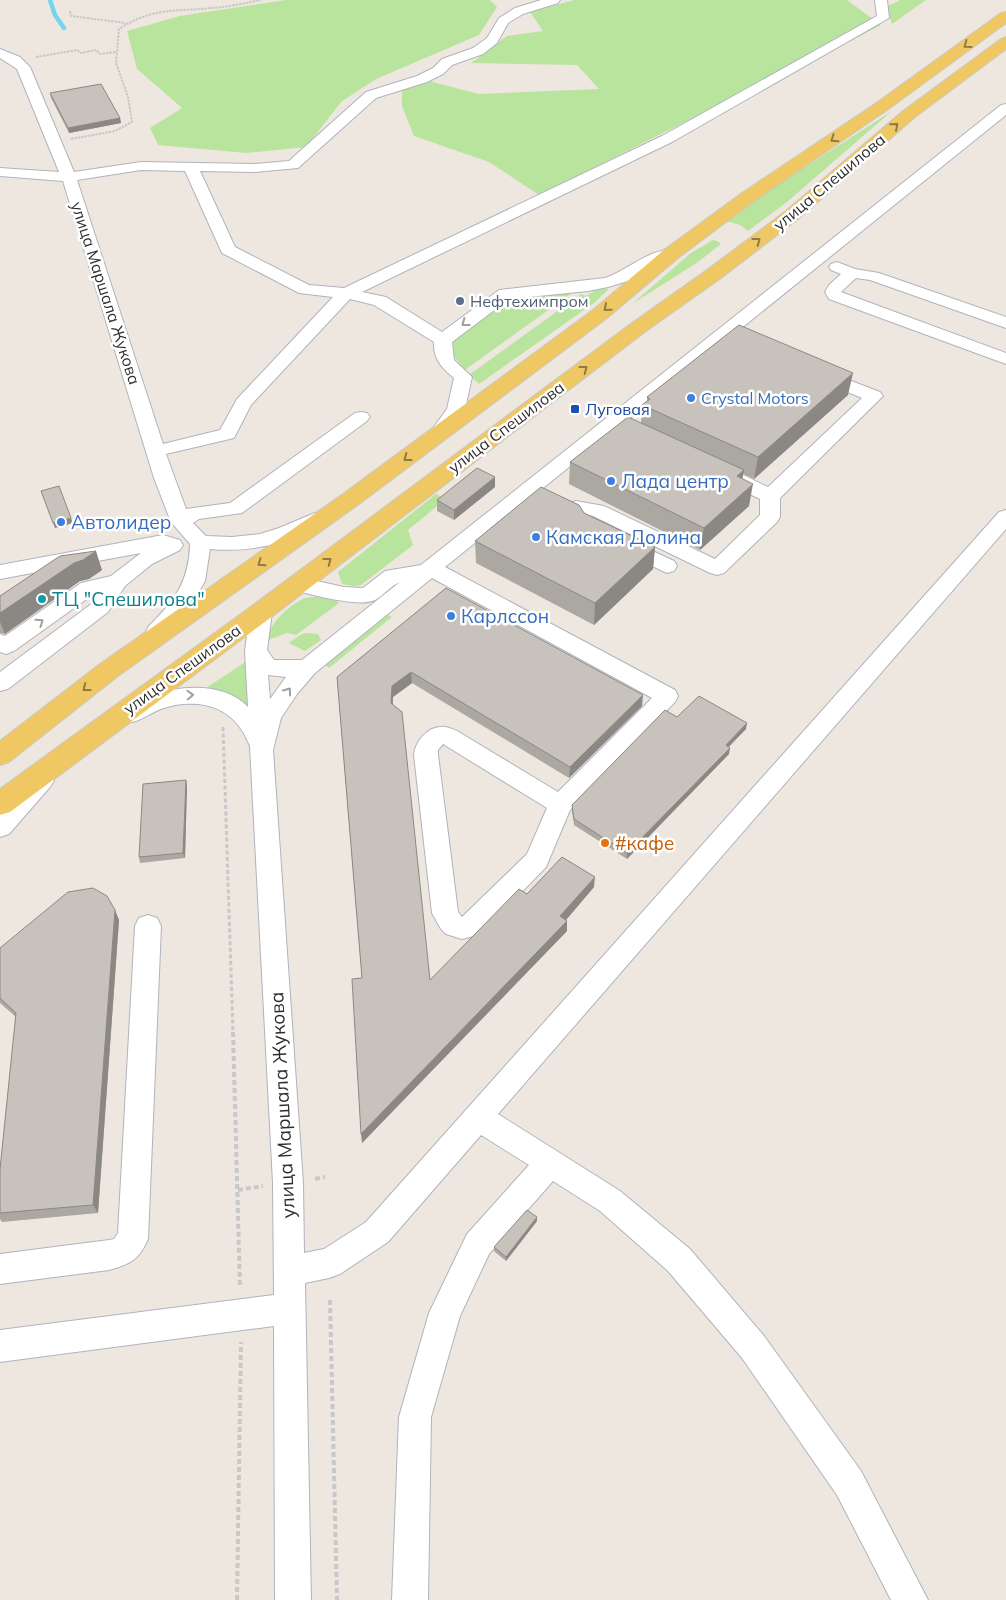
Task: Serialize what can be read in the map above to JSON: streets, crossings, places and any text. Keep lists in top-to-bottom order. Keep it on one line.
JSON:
{"streets":{"main road":["улица Спешилова"],"street":["улица Маршала Жукова"]},"crossings":[["улица Спешилова","улица Маршала Жукова"]],"places":{"other":["Нефтехимпром","Crystal Motors","Лада центр","Автолидер","Камская Долина","ТЦ \"Спешилова\"","Карлссон","#кафе"],"transit":["Луговая"]}}
